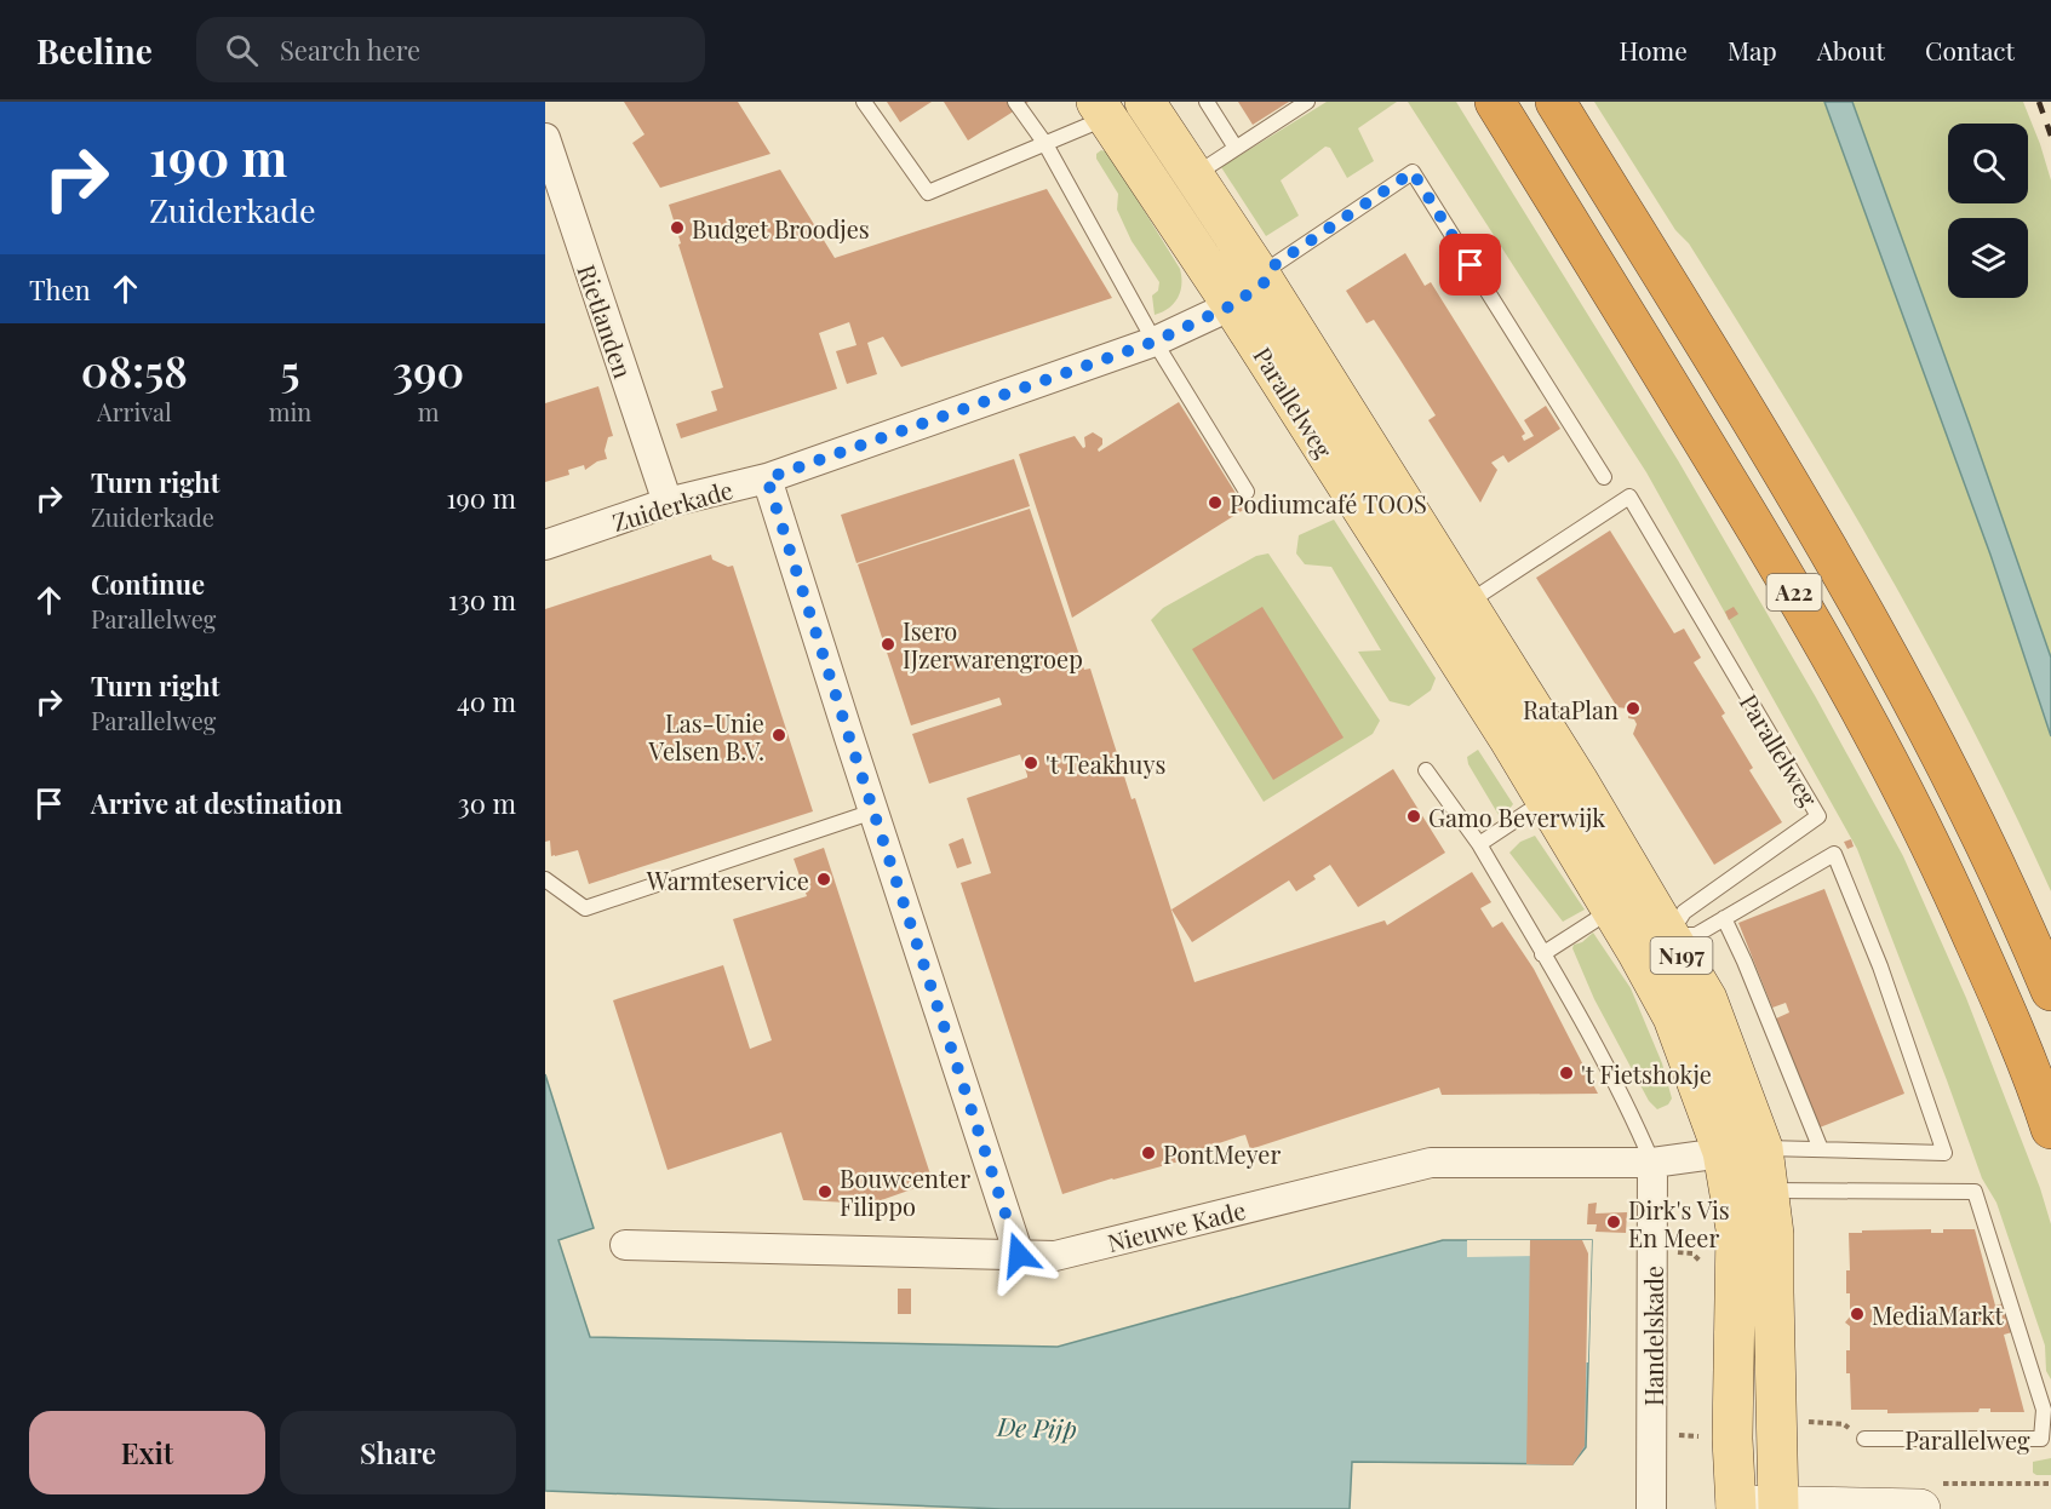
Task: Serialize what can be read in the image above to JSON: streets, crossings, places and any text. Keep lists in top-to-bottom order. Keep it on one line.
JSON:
{"streets":{"highway":["A22"],"main road":["Parallelweg","N197"],"street":["Rietlanden","Zuiderkade","Nieuwe Kade","Handelskade"]},"crossings":[["Rietlanden","Zuiderkade"],["Parallelweg","Zuiderkade"],["Parallelweg","Nieuwe Kade"],["Nieuwe Kade","Handelskade"]],"water":["De Pijp"],"places":["Budget Broodjes","Podiumcafé TOOS","Isero IJzerwarengroep","RataPlan","Las-Unie Velsen B.V.","'t Teakhuys","Gamo Beverwijk","Warmteservice","'t Fietshokje","PontMeyer","Bouwcenter Filippo","Dirk's Vis En Meer","MediaMarkt"],"page":{"header":"Beeline","search":"Search here","nav":["Home","Map","About","Contact"],"turn":["190 m","Zuiderkade"],"then":"Then","eta":["08:58","Arrival","5","min","390","m"],"list":[{"name":"Turn right","note":"Zuiderkade","value":"190 m"},{"name":"Continue","note":"Parallelweg","value":"130 m"},{"name":"Turn right","note":"Parallelweg","value":"40 m"},{"name":"Arrive at destination","value":"30 m"}],"buttons":["Exit","Share"]}}
